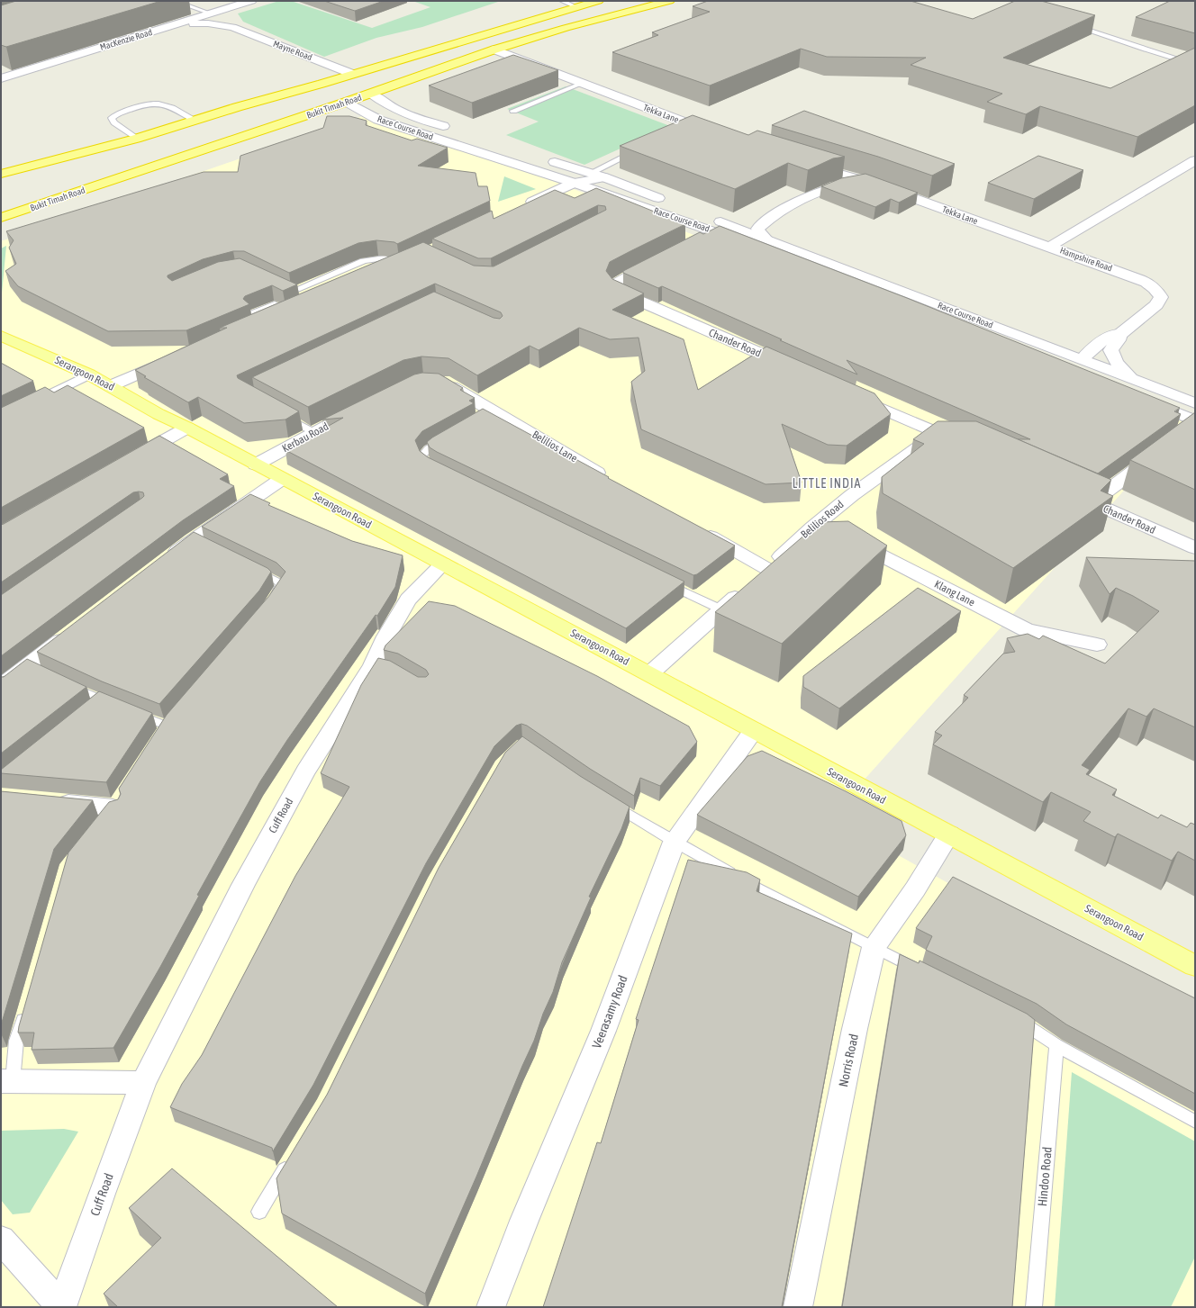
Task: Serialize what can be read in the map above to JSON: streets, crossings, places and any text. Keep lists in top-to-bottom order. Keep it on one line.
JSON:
{"streets":{"highway":["Bukit Timah Road"],"main road":["Serangoon Road"],"street":["MacKenzie Road","Mayne Road","Tekka Lane","Race Course Road","Hampshire Road","Chander Road","Kerbau Road","Belilios Lane","Belilios Road","Klang Lane","Cuff Road","Veerasamy Road","Norris Road"],"lane":["Hindoo Road"]},"crossings":[["MacKenzie Road","Mayne Road"],["Bukit Timah Road","Tekka Lane"],["Bukit Timah Road","Race Course Road"],["Tekka Lane","Race Course Road"],["Tekka Lane","Hampshire Road"],["Serangoon Road","Kerbau Road"],["Serangoon Road","Belilios Road"],["Serangoon Road","Cuff Road"],["Serangoon Road","Veerasamy Road"],["Serangoon Road","Norris Road"],["Belilios Road","Klang Lane"]],"districts":["LITTLE INDIA"]}
